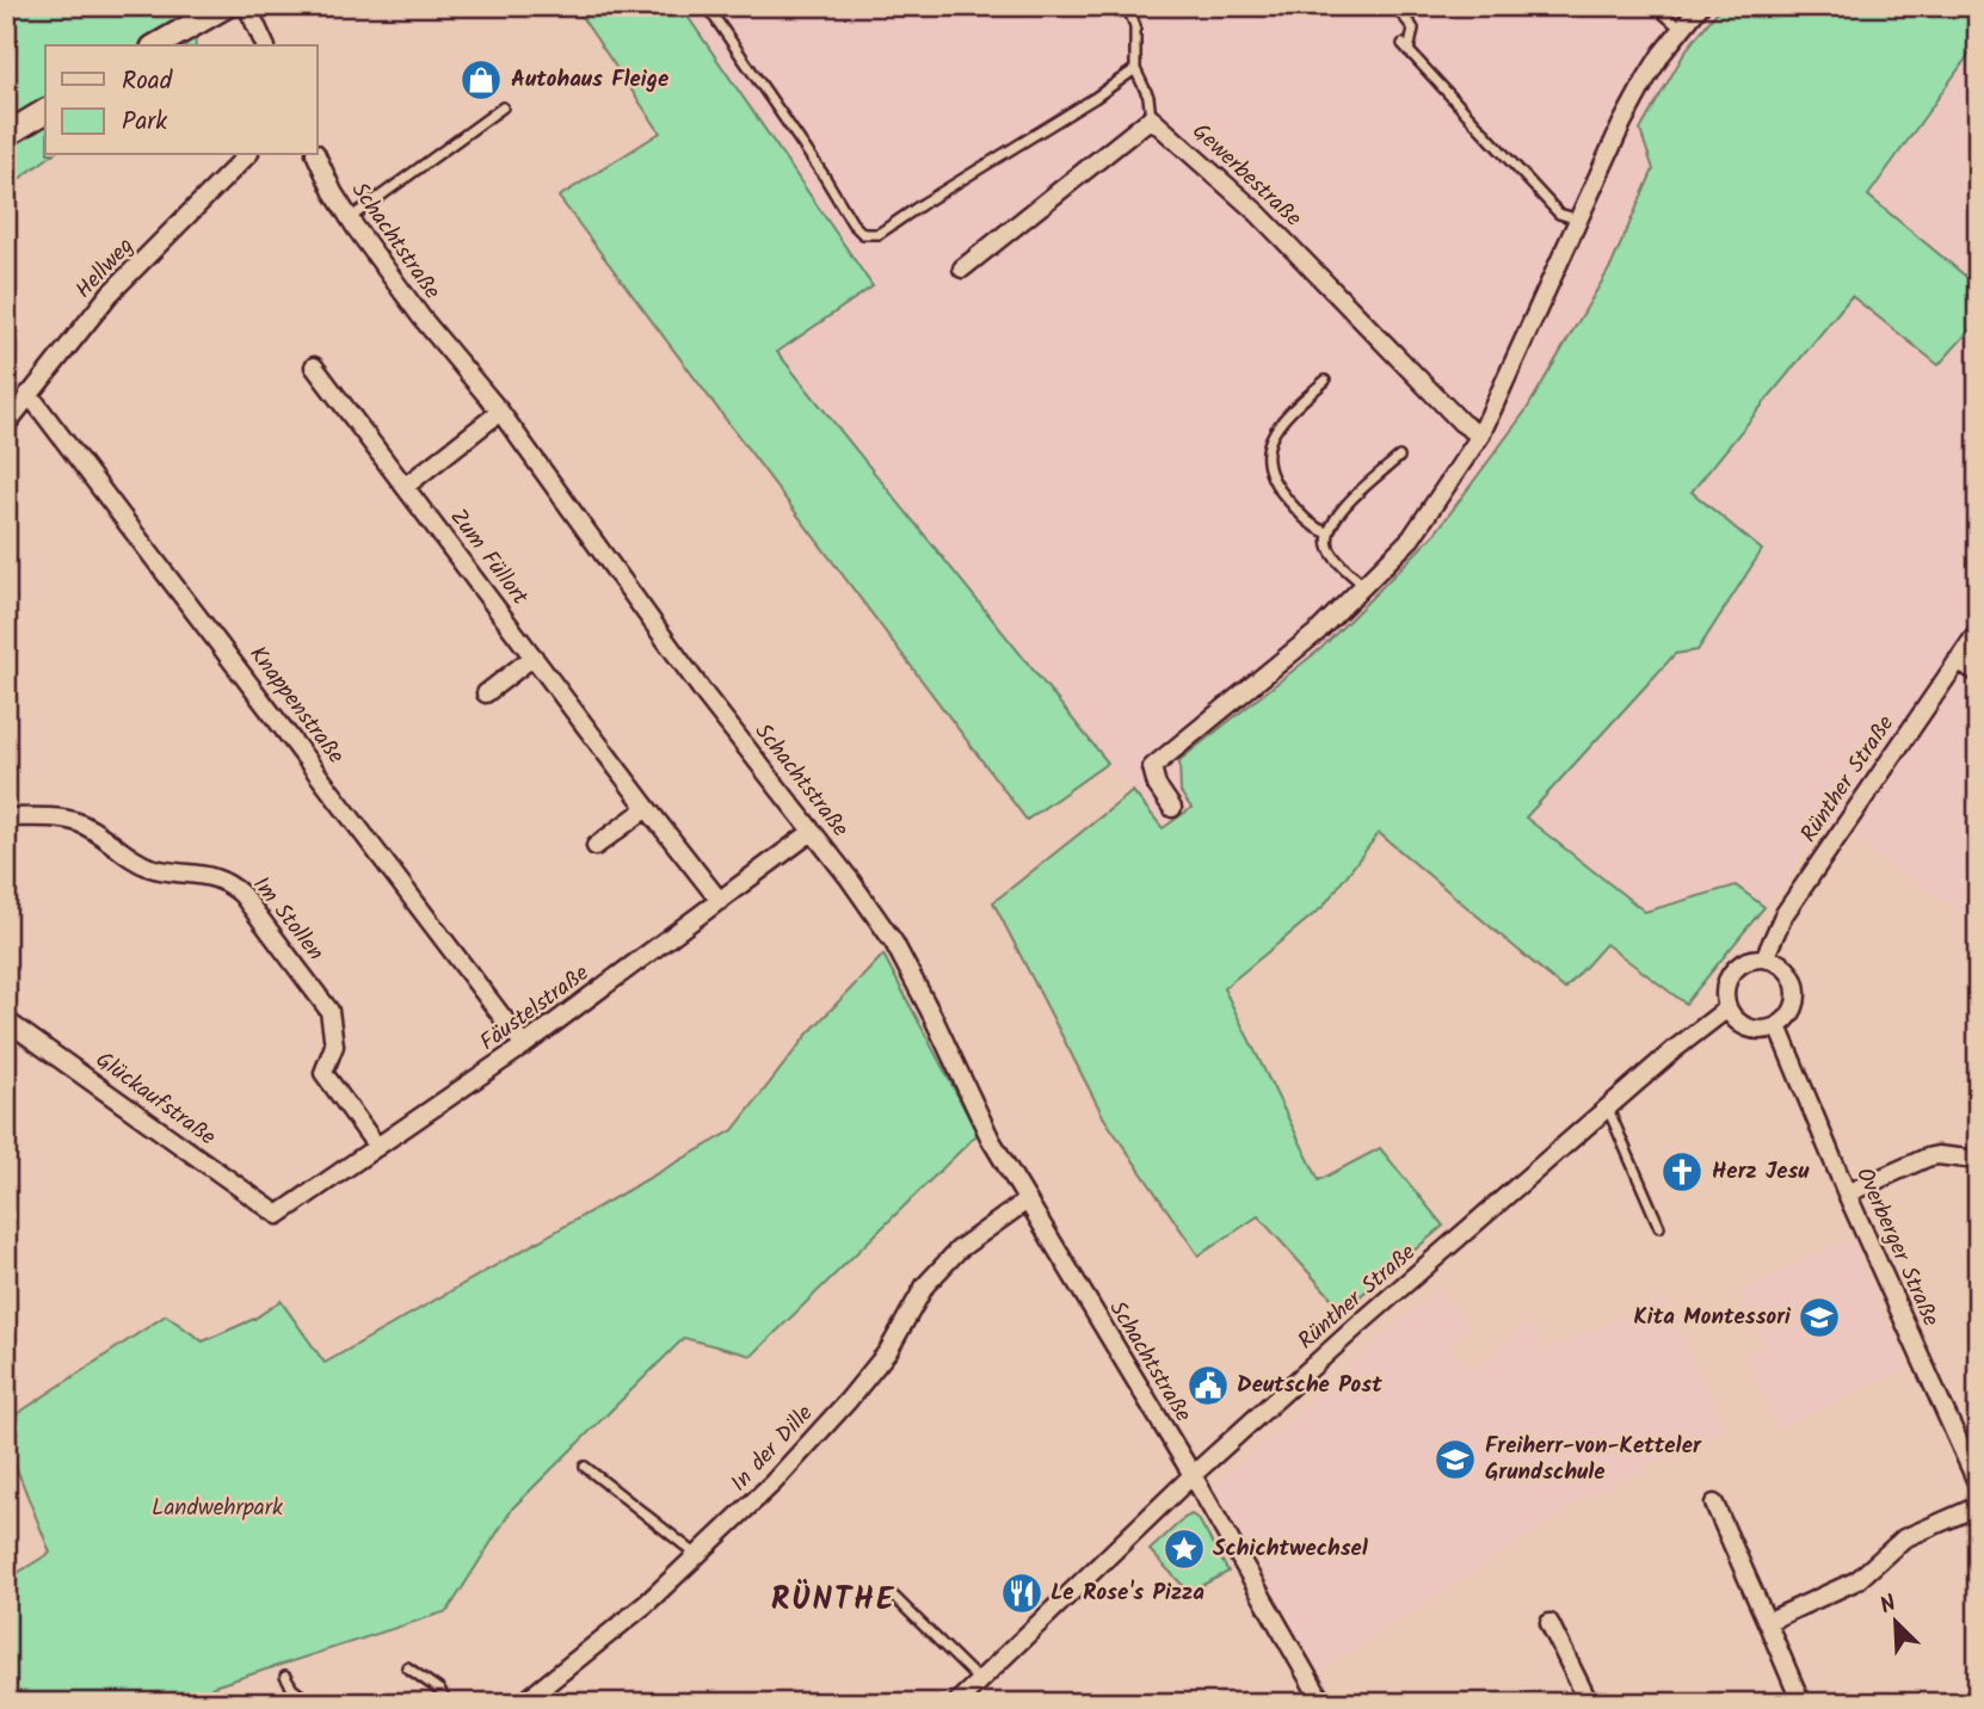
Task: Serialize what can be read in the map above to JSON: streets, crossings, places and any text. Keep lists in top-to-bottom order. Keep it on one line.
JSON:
{"streets":{"street":["Gewerbestraße","Schachtstraße","Hellweg","Zum Füllort","Knappenstraße","Rünther Straße","Im Stollen","Fäustelstraße","Glückaufstraße","Overberger Straße","In der Dille"]},"crossings":[["Schachtstraße","Rünther Straße"],["Schachtstraße","Fäustelstraße"],["Schachtstraße","In der Dille"],["Hellweg","Knappenstraße"],["Zum Füllort","Fäustelstraße"],["Knappenstraße","Fäustelstraße"],["Rünther Straße","Overberger Straße"],["Im Stollen","Fäustelstraße"],["Fäustelstraße","Glückaufstraße"]],"districts":["RÜNTHE"],"parks":["Landwehrpark"],"places":{"shop":["Autohaus Fleige"],"church":["Herz Jesu"],"school or university":["Kita Montessori","Freiherr-von-Ketteler Grundschule"],"public building":["Deutsche Post"],"place":["Schichtwechsel"],"restaurant":["Le Rose's Pizza"]},"legend":["Road","Park"],"north":"top left"}
